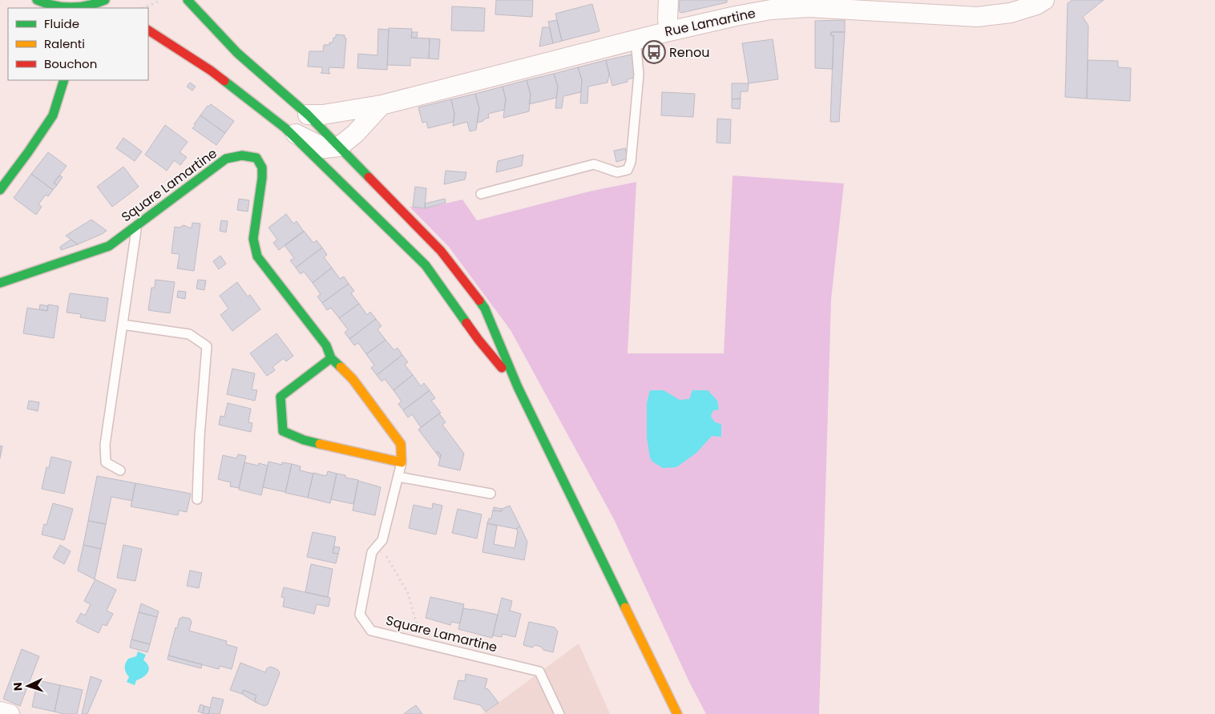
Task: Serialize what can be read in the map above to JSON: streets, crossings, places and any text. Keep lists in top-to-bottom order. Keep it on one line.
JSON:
{"streets":{"main road":["Square Lamartine"],"street":["Rue Lamartine"]},"places":{"bus stop":["Renou"]},"legend":["Fluide","Ralenti","Bouchon"],"north":"left"}
